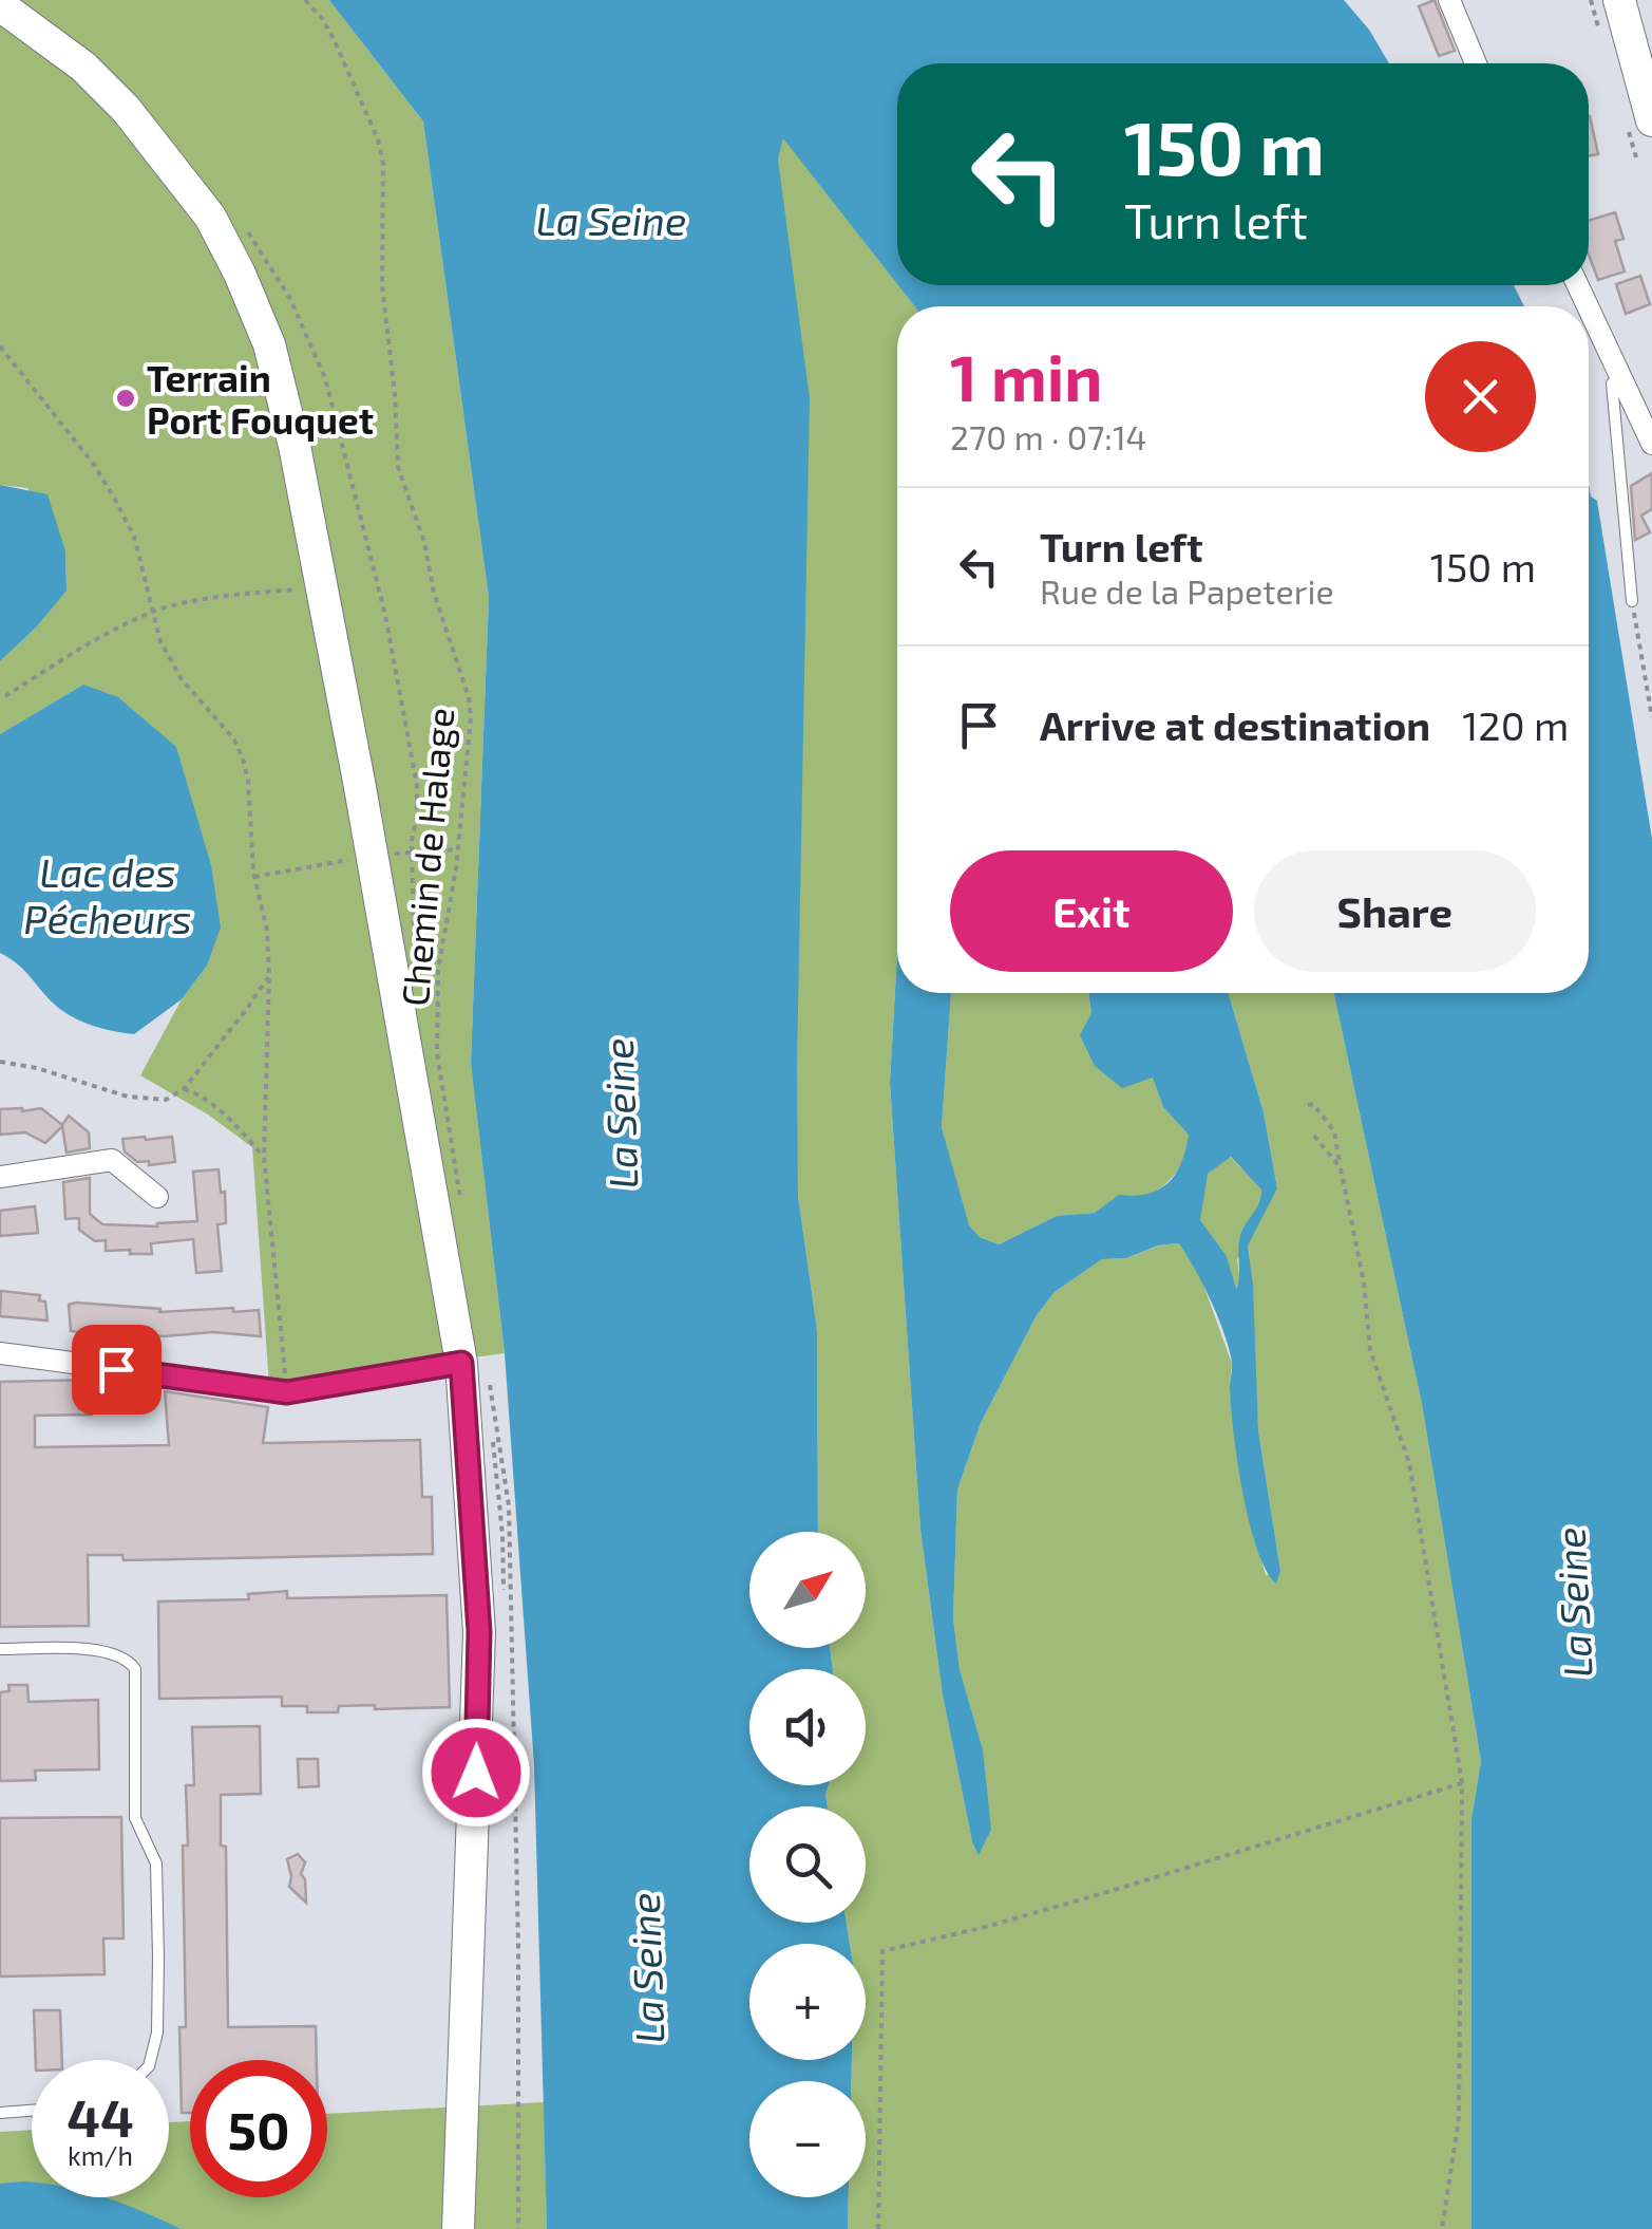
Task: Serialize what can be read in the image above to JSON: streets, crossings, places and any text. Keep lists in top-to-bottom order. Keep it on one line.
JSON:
{"streets":{"path":["Chemin de Halage"]},"water":["La Seine","Lac des Pécheurs"],"places":["Terrain Port Fouquet"],"north":"top right","page":{"turn":["150 m","Turn left"],"heading":["1 min","270 m · 07:14"],"list":[{"name":"Turn left","note":"Rue de la Papeterie","value":"150 m"},{"name":"Arrive at destination","value":"120 m"}],"buttons":["Exit","Share"],"map_buttons":["+","−"],"speed":"44 km/h","limit":"50"}}
